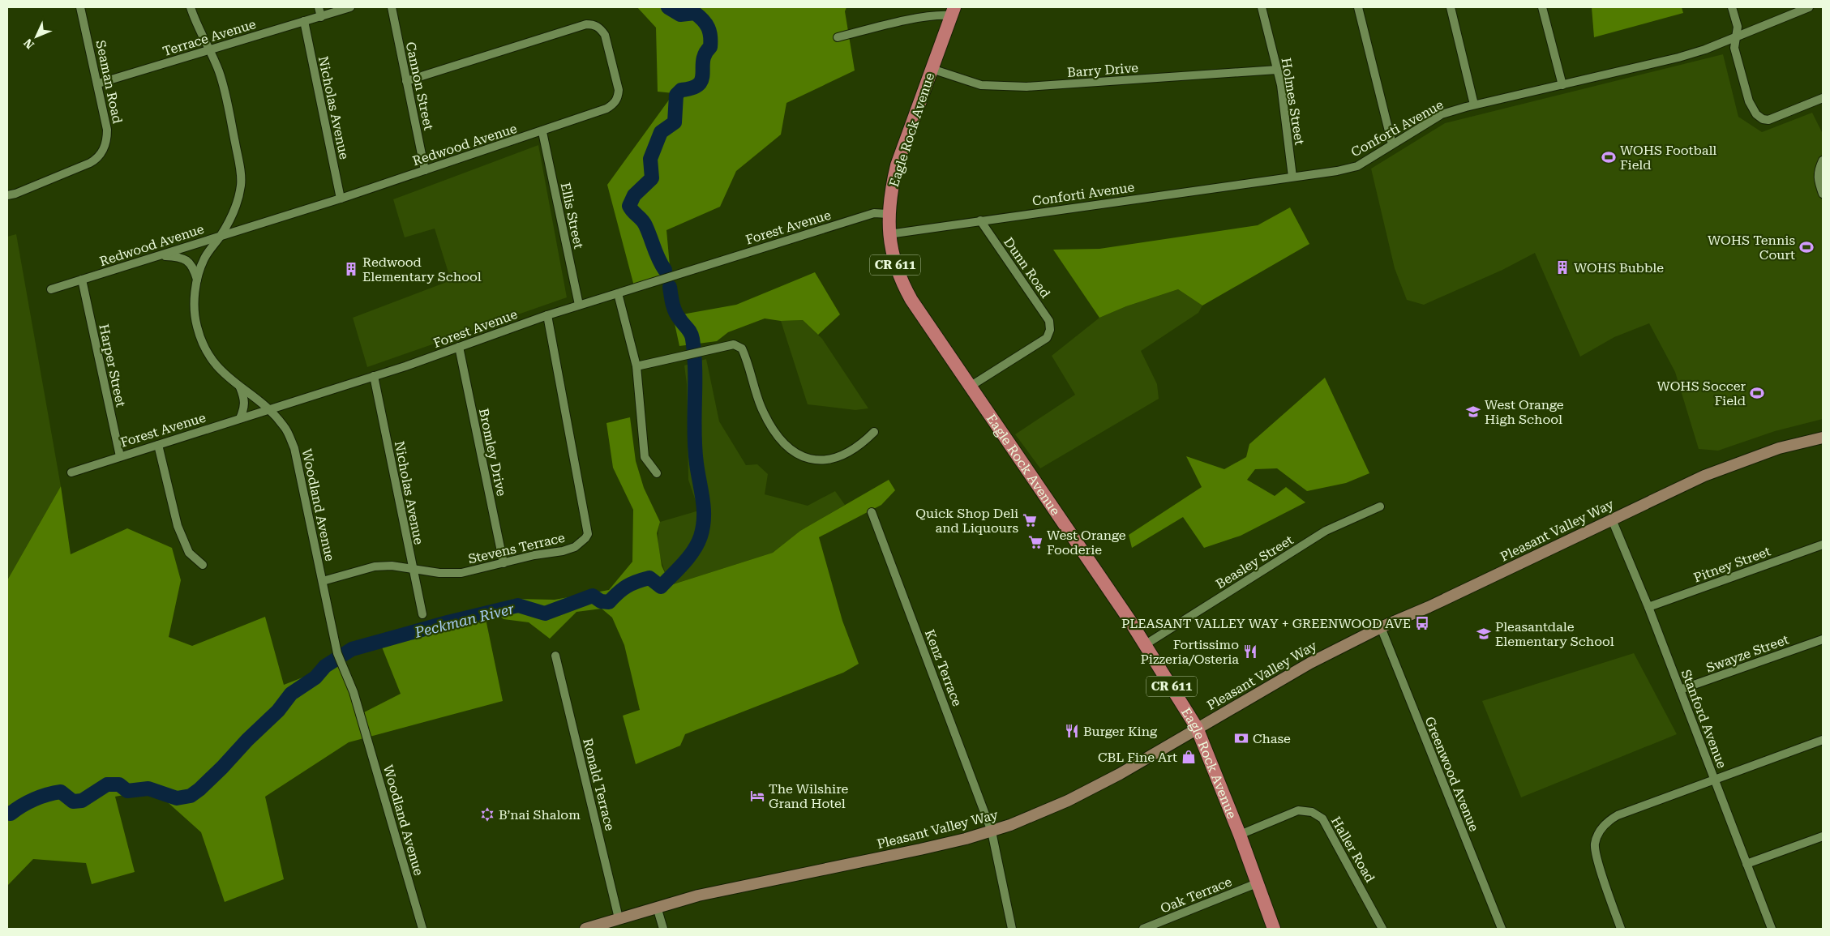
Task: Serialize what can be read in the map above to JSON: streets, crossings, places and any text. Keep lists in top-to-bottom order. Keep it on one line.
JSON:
{"streets":{"main road":["Eagle Rock Avenue","CR 611","Pleasant Valley Way"],"street":["Terrace Avenue","Barry Drive","Seaman Road","Cannon Street","Holmes Street","Nicholas Avenue","Conforti Avenue","Redwood Avenue","Ellis Street","Forest Avenue","Dunn Road","Harper Street","Bromley Drive","Woodland Avenue","Stevens Terrace","Beasley Street","Pitney Street","Swayze Street","Kenz Terrace","Stanford Avenue","Greenwood Avenue","Ronald Terrace","Haller Road","Oak Terrace"]},"crossings":[["Terrace Avenue","Seaman Road"],["Terrace Avenue","Nicholas Avenue"],["Terrace Avenue","Woodland Avenue"],["Barry Drive","Holmes Street"],["Barry Drive","Eagle Rock Avenue"],["Cannon Street","Redwood Avenue"],["Holmes Street","Conforti Avenue"],["Nicholas Avenue","Redwood Avenue"],["Nicholas Avenue","Forest Avenue"],["Nicholas Avenue","Stevens Terrace"],["Conforti Avenue","Eagle Rock Avenue"],["Conforti Avenue","Dunn Road"],["Eagle Rock Avenue","Forest Avenue"],["Eagle Rock Avenue","Dunn Road"],["Eagle Rock Avenue","Pleasant Valley Way"],["Eagle Rock Avenue","Beasley Street"],["Eagle Rock Avenue","Haller Road"],["Eagle Rock Avenue","Oak Terrace"],["Redwood Avenue","Ellis Street"],["Redwood Avenue","Harper Street"],["Redwood Avenue","Woodland Avenue"],["Ellis Street","Forest Avenue"],["Forest Avenue","Harper Street"],["Forest Avenue","Bromley Drive"],["Forest Avenue","Woodland Avenue"],["Forest Avenue","Stevens Terrace"],["Bromley Drive","Stevens Terrace"],["Woodland Avenue","Stevens Terrace"],["Pleasant Valley Way","Kenz Terrace"],["Pleasant Valley Way","Stanford Avenue"],["Pleasant Valley Way","Greenwood Avenue"],["Pleasant Valley Way","Ronald Terrace"],["Pitney Street","Stanford Avenue"],["Swayze Street","Stanford Avenue"]],"water":["Peckman River"],"places":{"sports":["WOHS Football Field","WOHS Tennis Court","WOHS Soccer Field"],"building":["WOHS Bubble","Redwood Elementary School"],"school or university":["West Orange High School","Pleasantdale Elementary School"],"supermarket":["Quick Shop Deli and Liquours","West Orange Fooderie"],"bus stop":["PLEASANT VALLEY WAY + GREENWOOD AVE"],"restaurant":["Fortissimo Pizzeria/Osteria","Burger King"],"bank":["Chase"],"shop":["CBL Fine Art"],"hotel":["The Wilshire Grand Hotel"],"synagogue":["B’nai Shalom"]},"north":"bottom left"}
